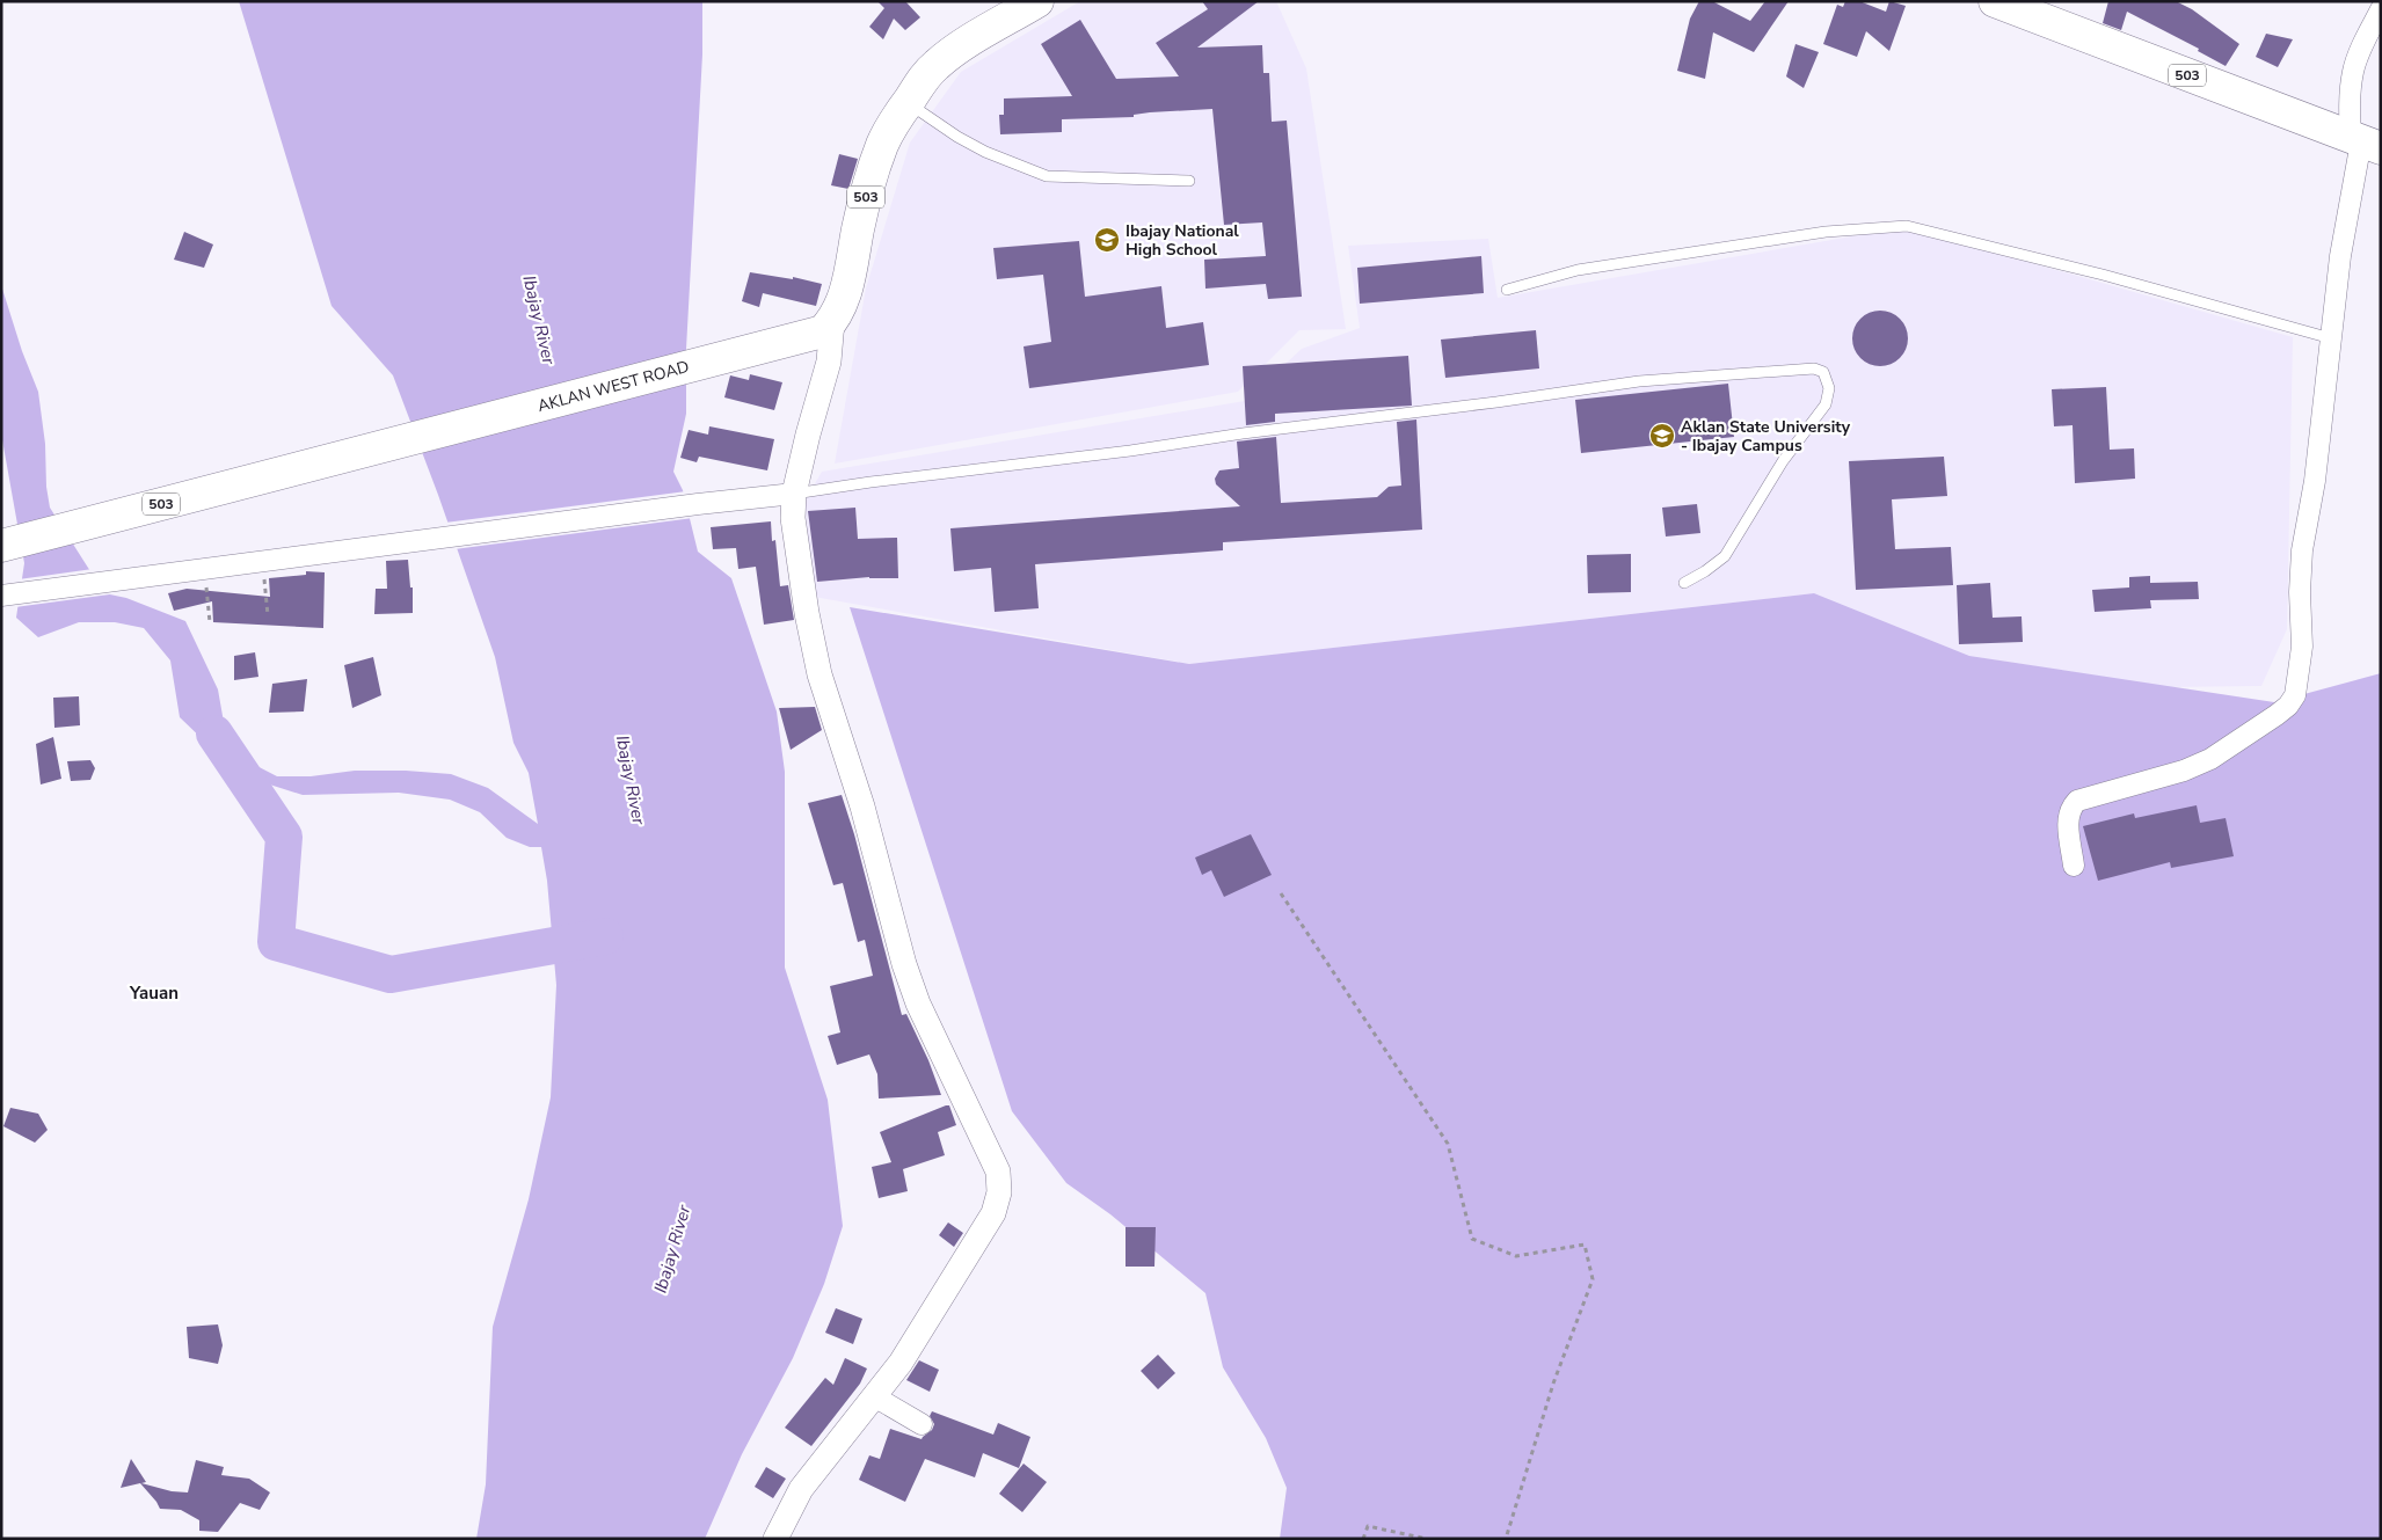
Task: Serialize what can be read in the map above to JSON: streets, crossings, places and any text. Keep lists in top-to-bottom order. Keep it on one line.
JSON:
{"streets":{"main road":["503","AKLAN WEST ROAD"]},"crossings":[["503","AKLAN WEST ROAD"]],"districts":["Yauan"],"water":["Ibajay River"],"places":{"school or university":["Ibajay National High School","Aklan State University - Ibajay Campus"]}}
